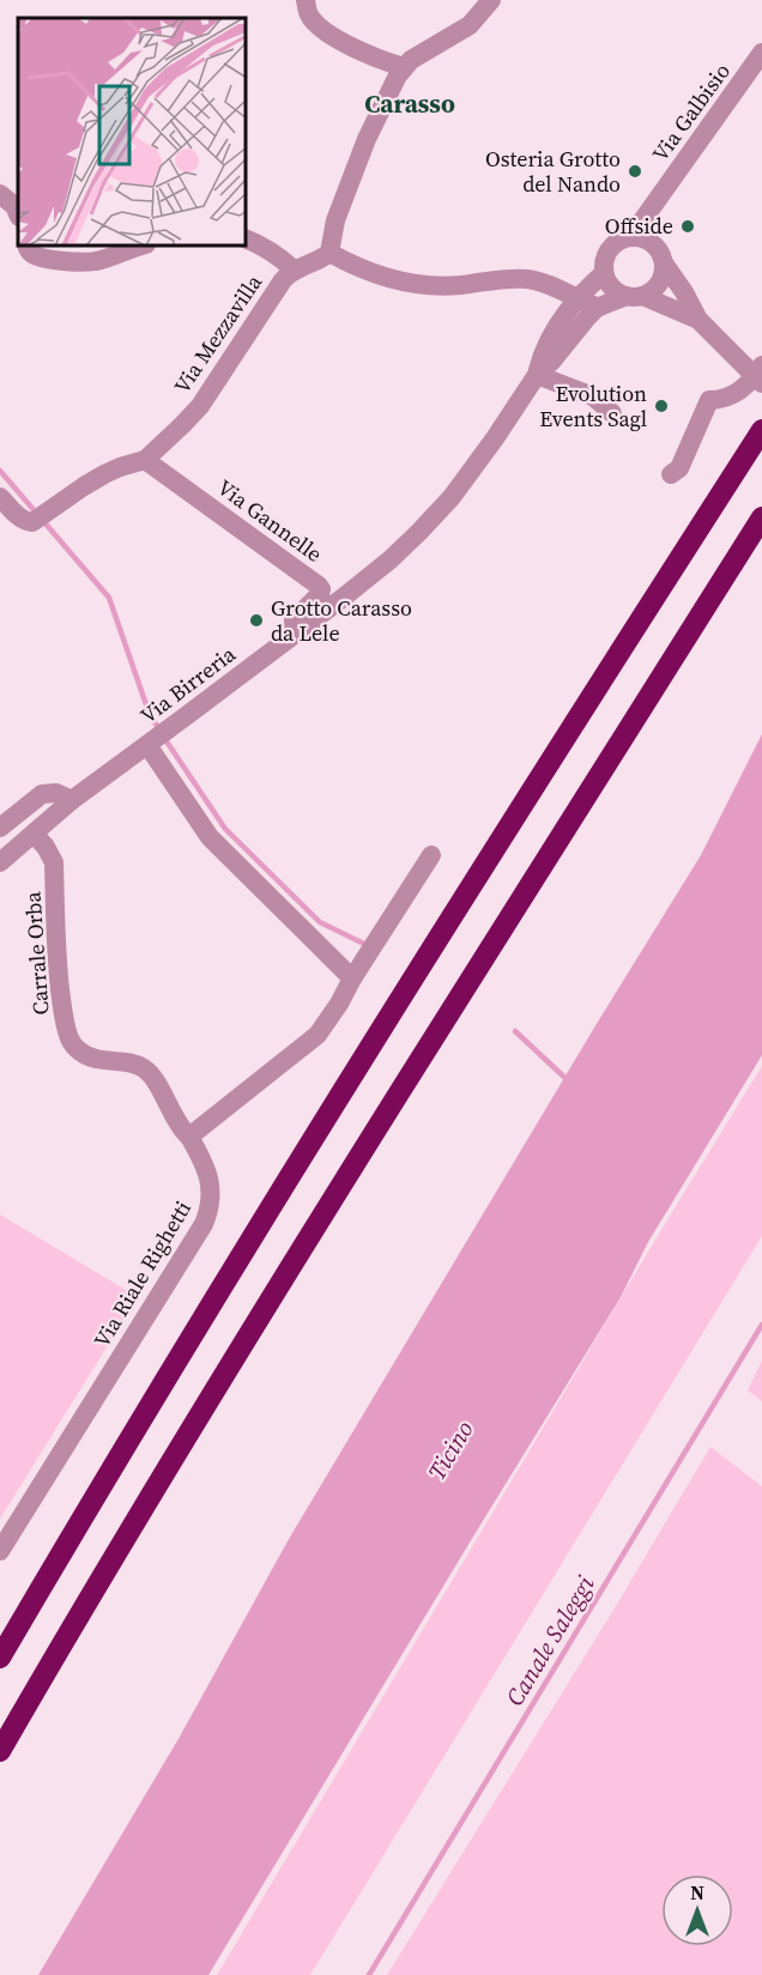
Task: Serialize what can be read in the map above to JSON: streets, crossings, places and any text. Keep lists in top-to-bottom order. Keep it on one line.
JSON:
{"streets":{"street":["Via Galbisio","Via Mezzavilla","Via Gannelle","Via Birreria","Carrale Orba","Via Riale Righetti"]},"crossings":[["Via Galbisio","Via Birreria"],["Via Mezzavilla","Via Gannelle"],["Via Gannelle","Via Birreria"],["Via Birreria","Carrale Orba"],["Carrale Orba","Via Riale Righetti"]],"districts":["Carasso"],"water":["Ticino","Canale Saleggi"],"places":["Osteria Grotto del Nando","Offside","Evolution Events Sagl","Grotto Carasso da Lele"],"north":"top"}
